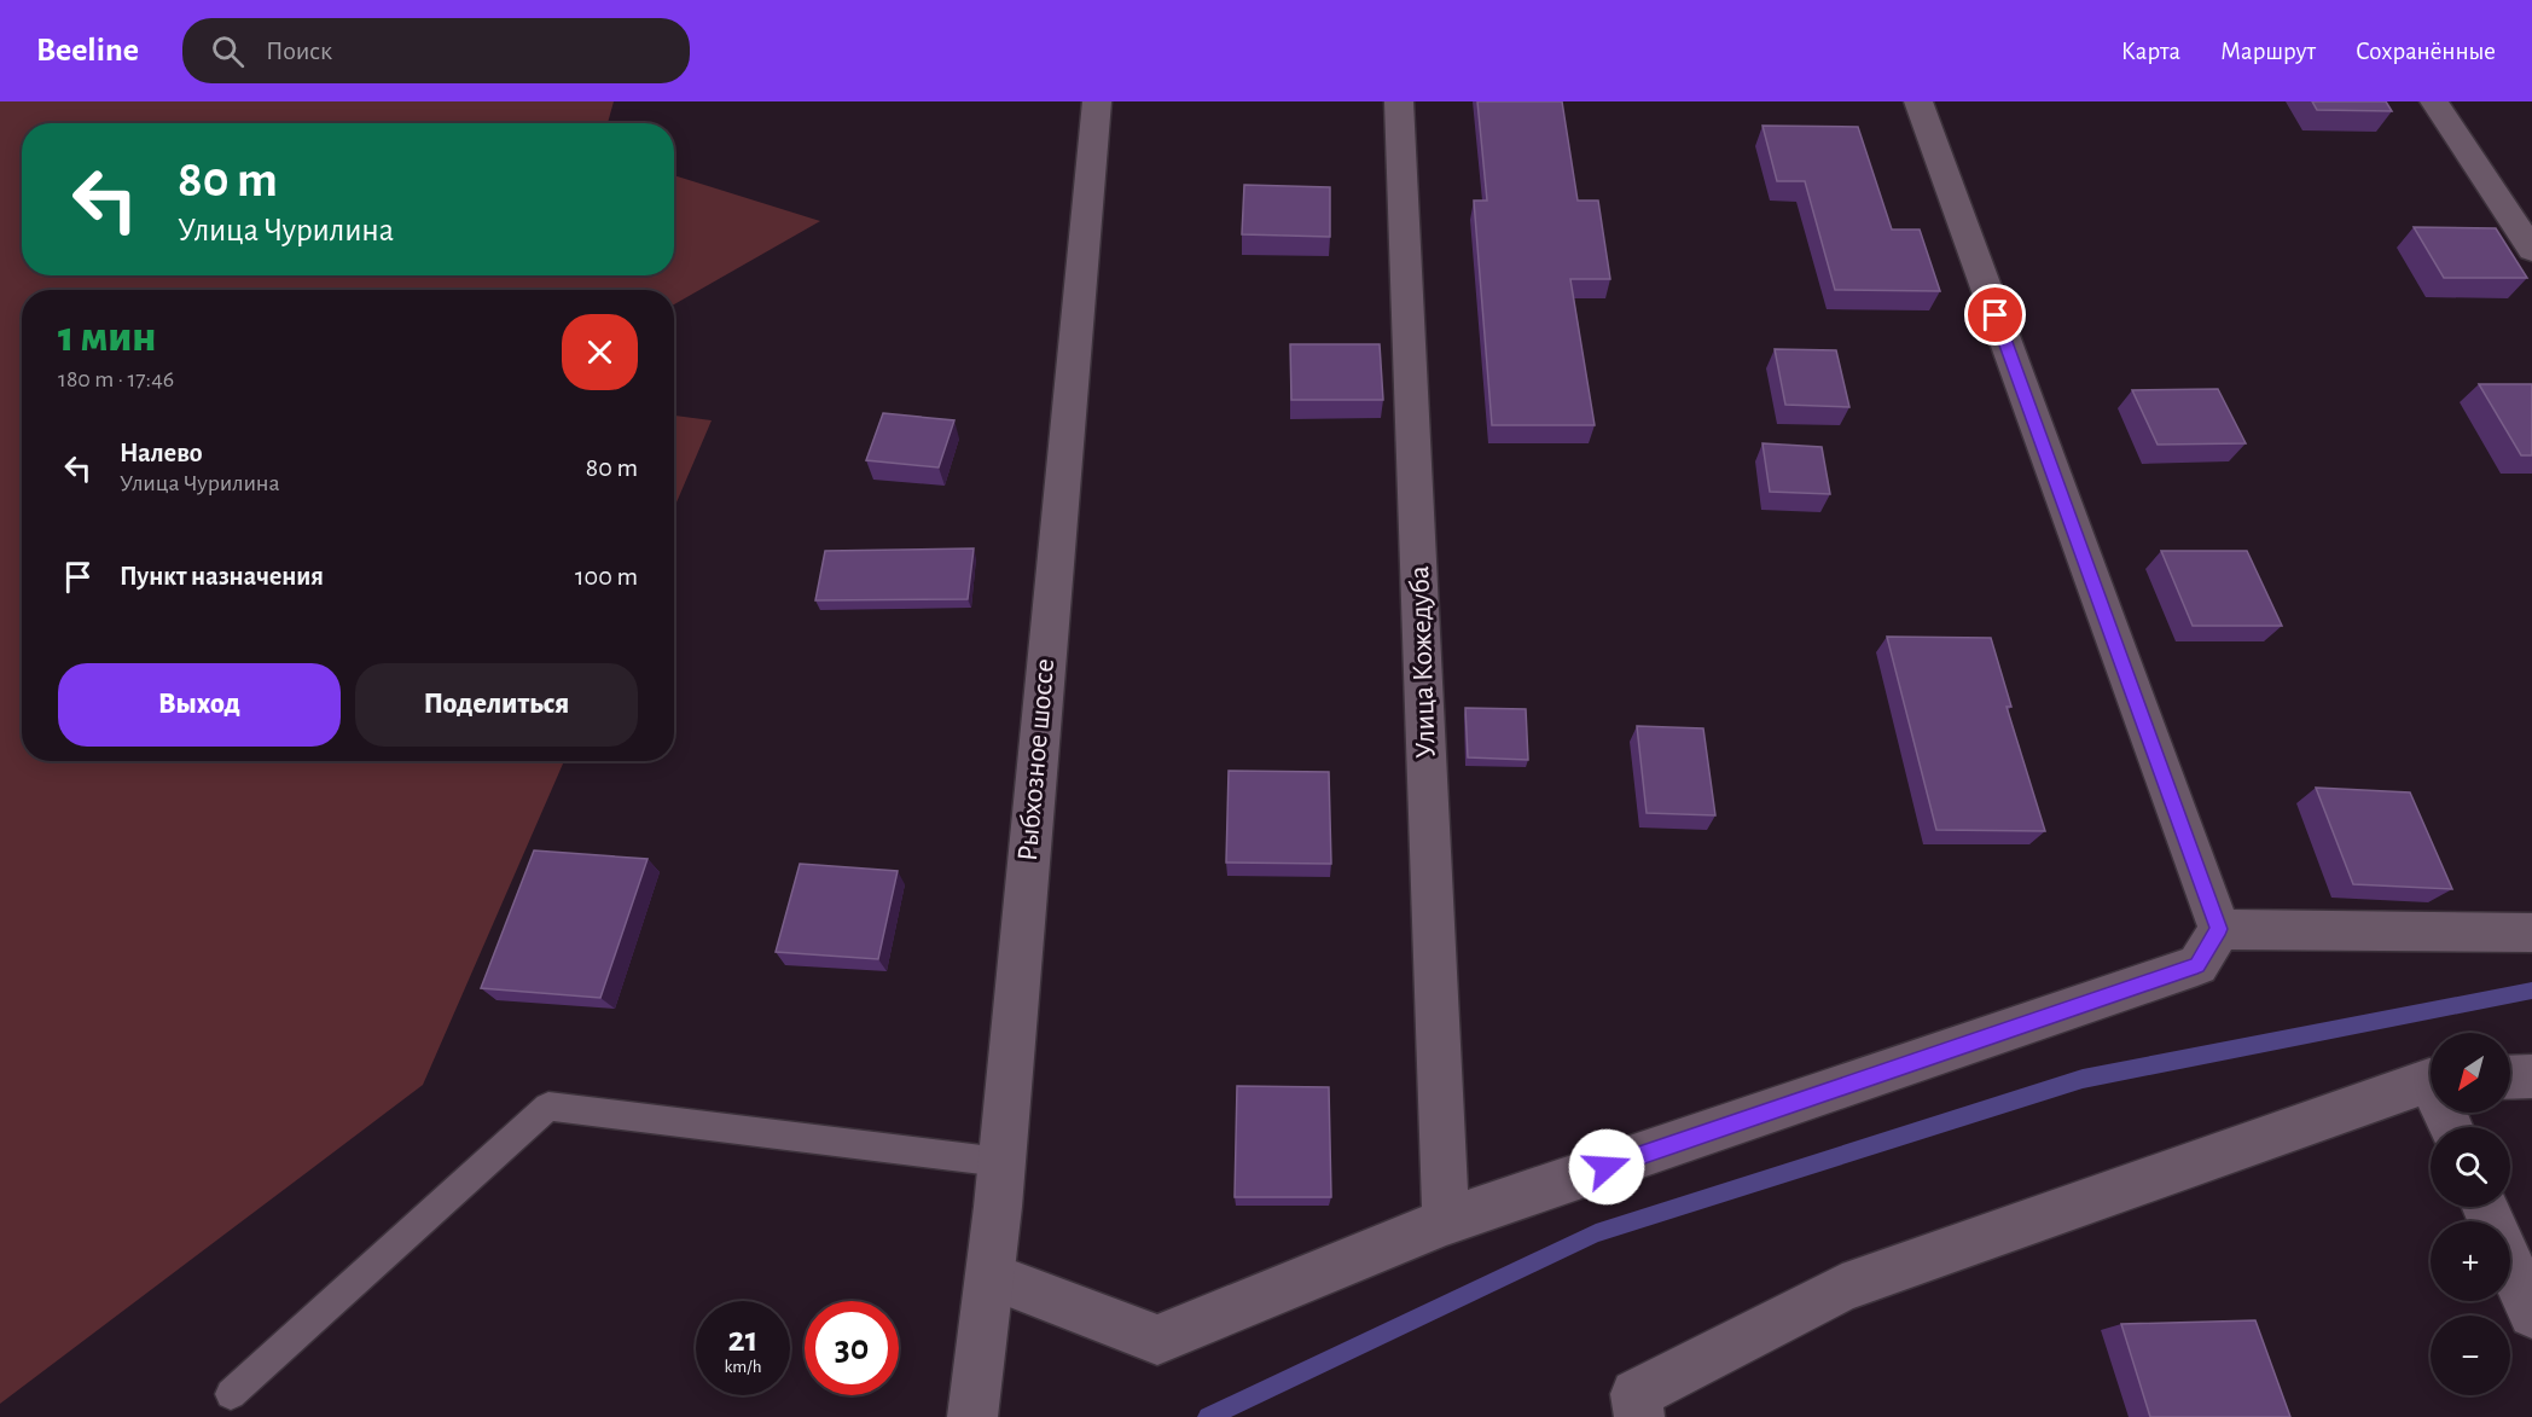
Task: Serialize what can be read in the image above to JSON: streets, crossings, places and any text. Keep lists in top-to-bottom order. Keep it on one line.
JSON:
{"streets":{"street":["Улица Кожедуба","Рыбхозное шоссе"]},"north":"bottom left","page":{"header":"Beeline","search":"Поиск","nav":["Карта","Маршрут","Сохранённые"],"turn":["80 m","Улица Чурилина"],"heading":["1 мин","180 m · 17:46"],"list":[{"name":"Налево","note":"Улица Чурилина","value":"80 m"},{"name":"Пункт назначения","value":"100 m"}],"buttons":["Выход","Поделиться"],"map_buttons":["+","−"],"speed":"21 km/h","limit":"30"}}
